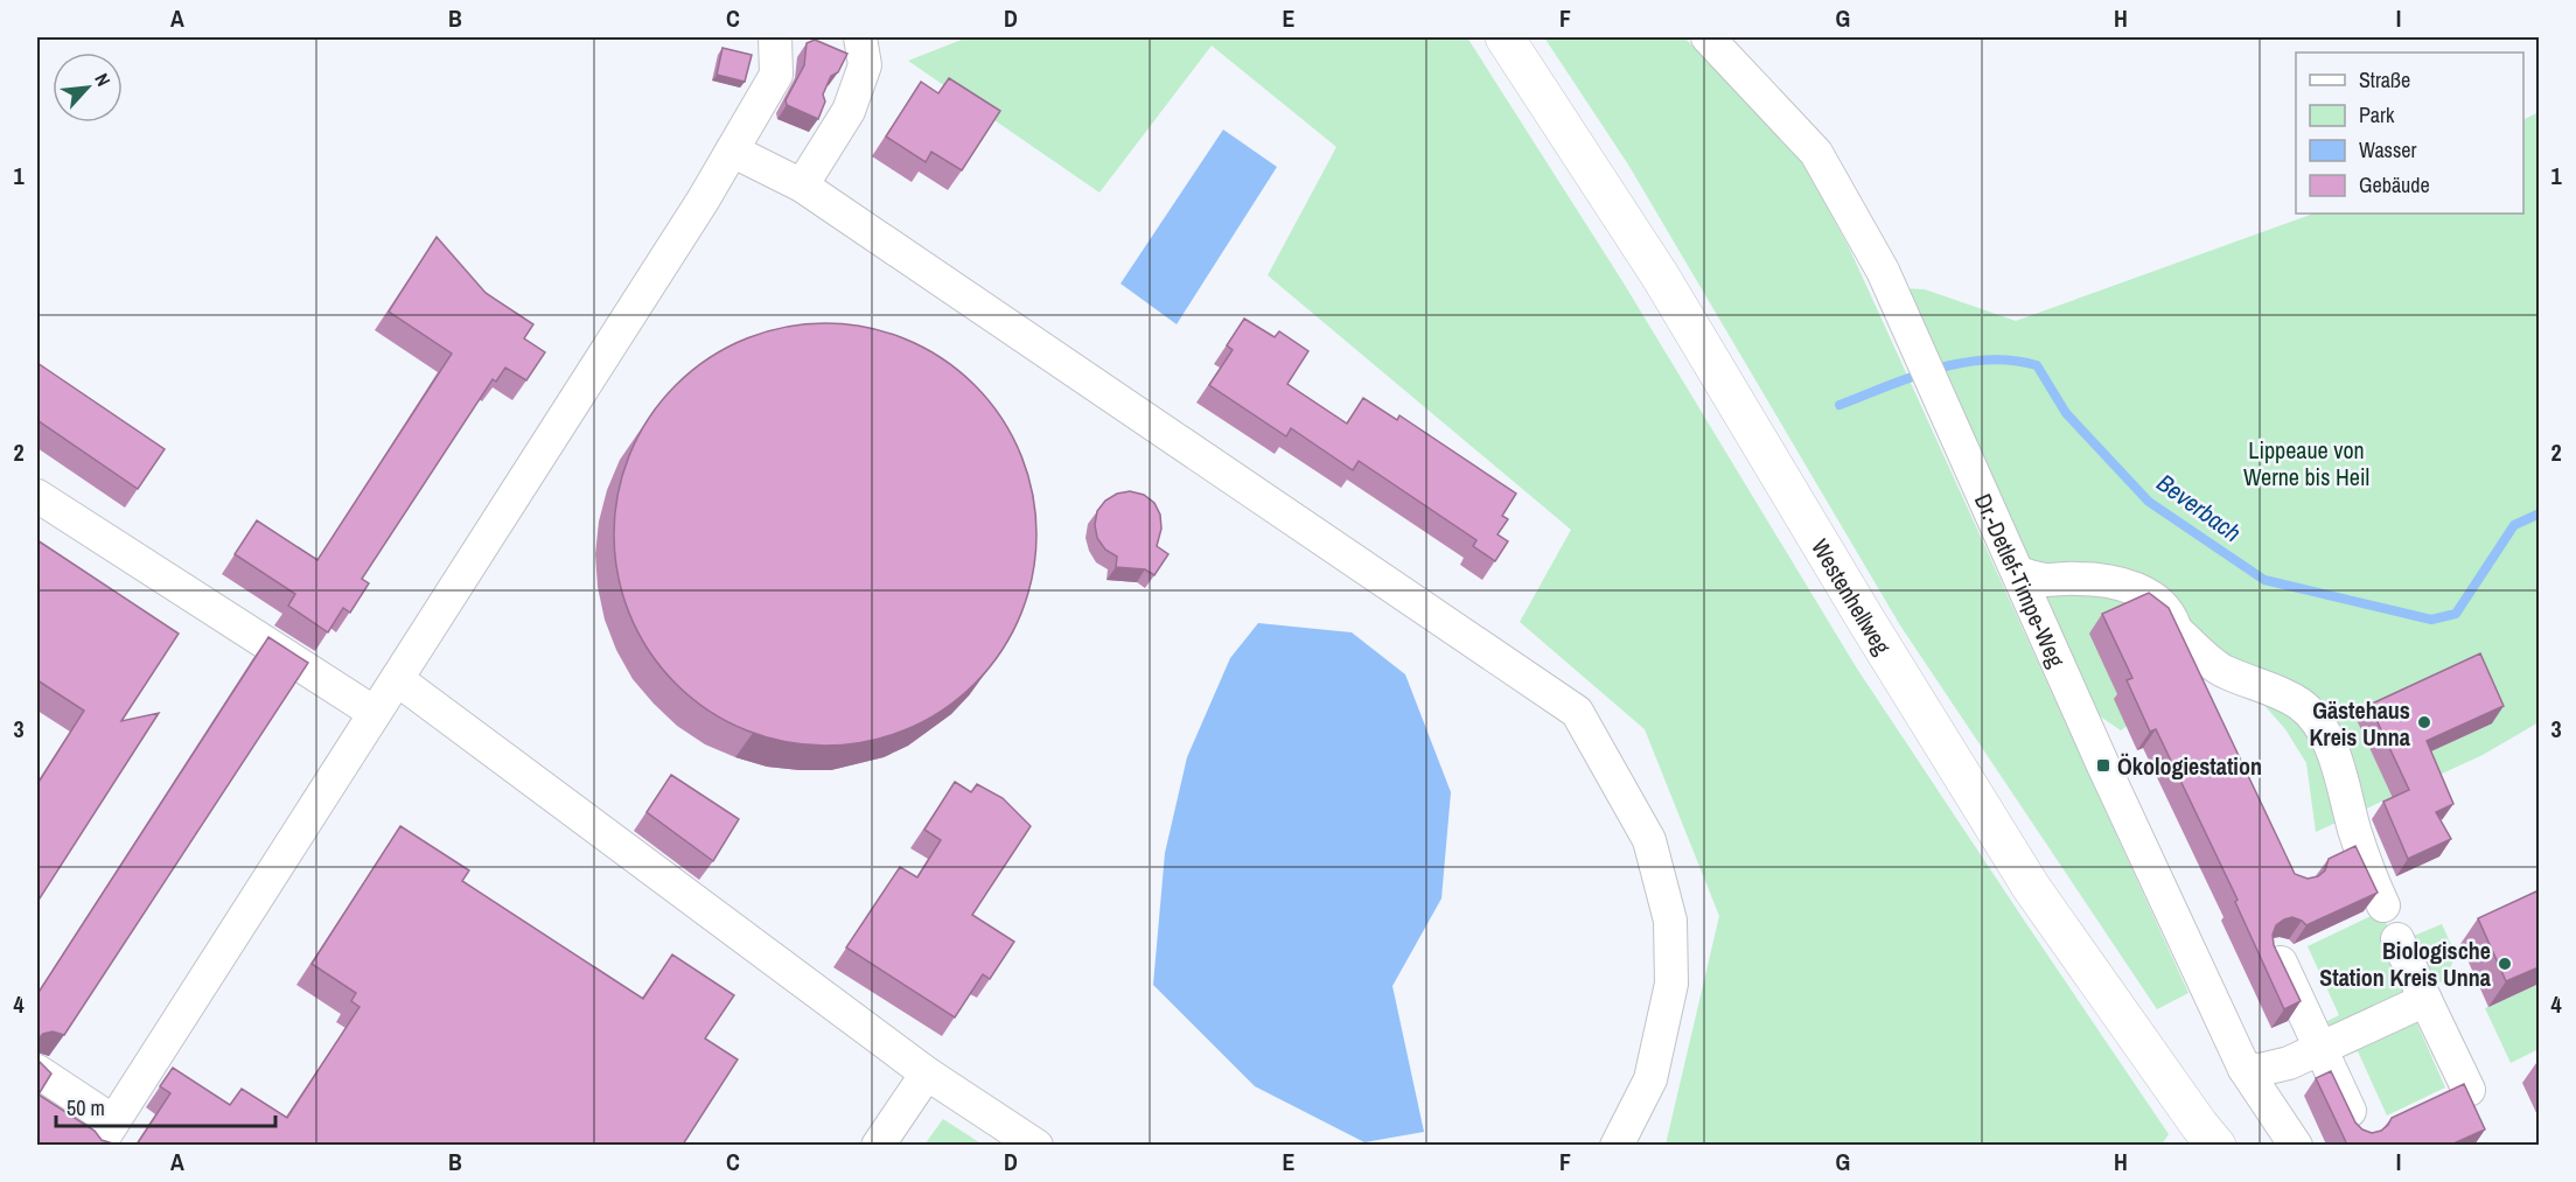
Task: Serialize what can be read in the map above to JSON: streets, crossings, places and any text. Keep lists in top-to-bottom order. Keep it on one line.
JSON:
{"streets":{"main road":["Westenhellweg"],"lane":["Dr.-Detlef-Timpe-Weg"]},"water":["Beverbach"],"parks":["Lippeaue von Werne bis Heil"],"places":{"other":["Gästehaus Kreis Unna","Biologische Station Kreis Unna"],"transit":["Ökologiestation"]},"legend":["Straße","Park","Wasser","Gebäude"],"scale_bar":"50 m","north":"top right","grid":{"columns":["A","B","C","D","E","F","G","H","I"],"rows":["1","2","3","4"]}}
